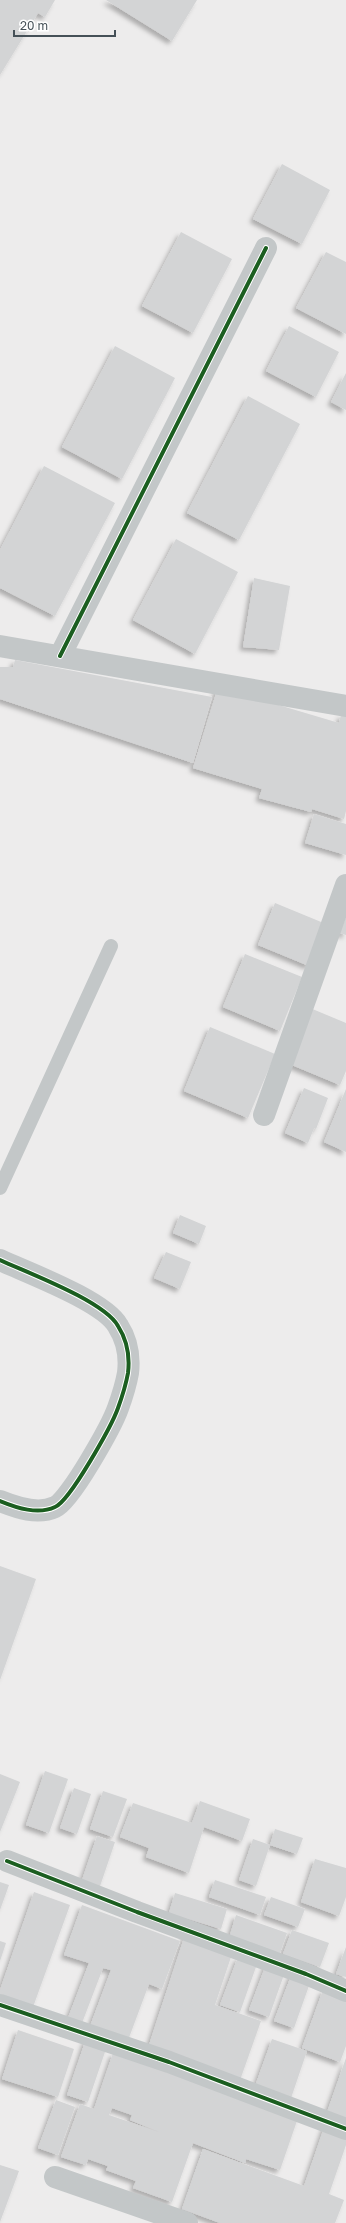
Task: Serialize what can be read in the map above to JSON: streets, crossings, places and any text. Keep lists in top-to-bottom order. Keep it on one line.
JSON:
{"scale_bar":"20 m"}
